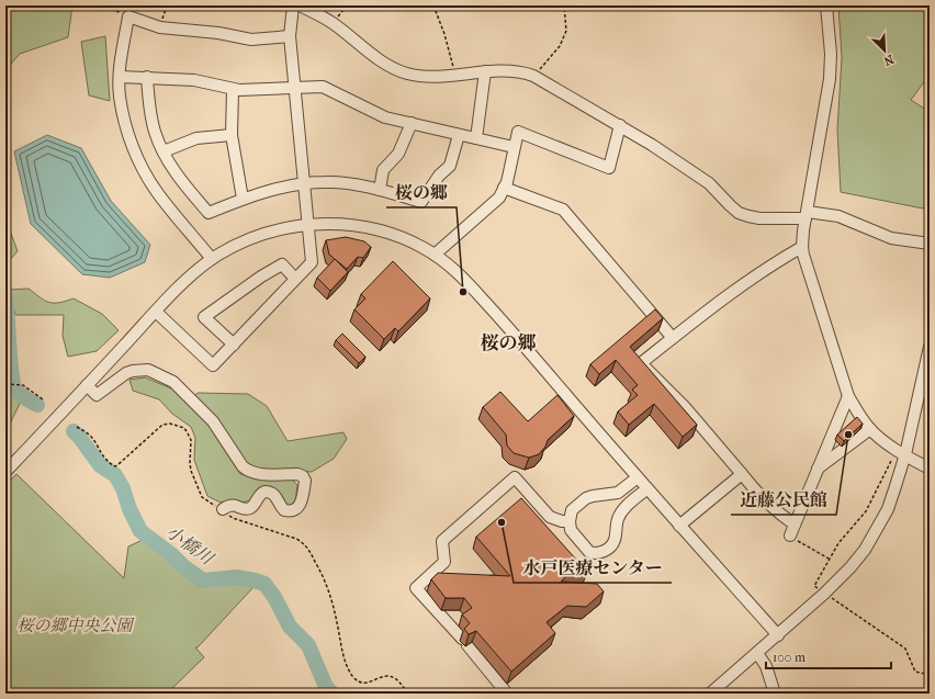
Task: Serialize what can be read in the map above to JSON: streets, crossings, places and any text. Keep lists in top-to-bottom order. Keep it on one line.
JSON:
{"districts":["桜の郷"],"water":["小橋川"],"parks":["桜の郷中央公園"],"places":["桜の郷","近藤公民館","水戸医療センター"],"scale_bar":"100 m","north":"bottom right"}
